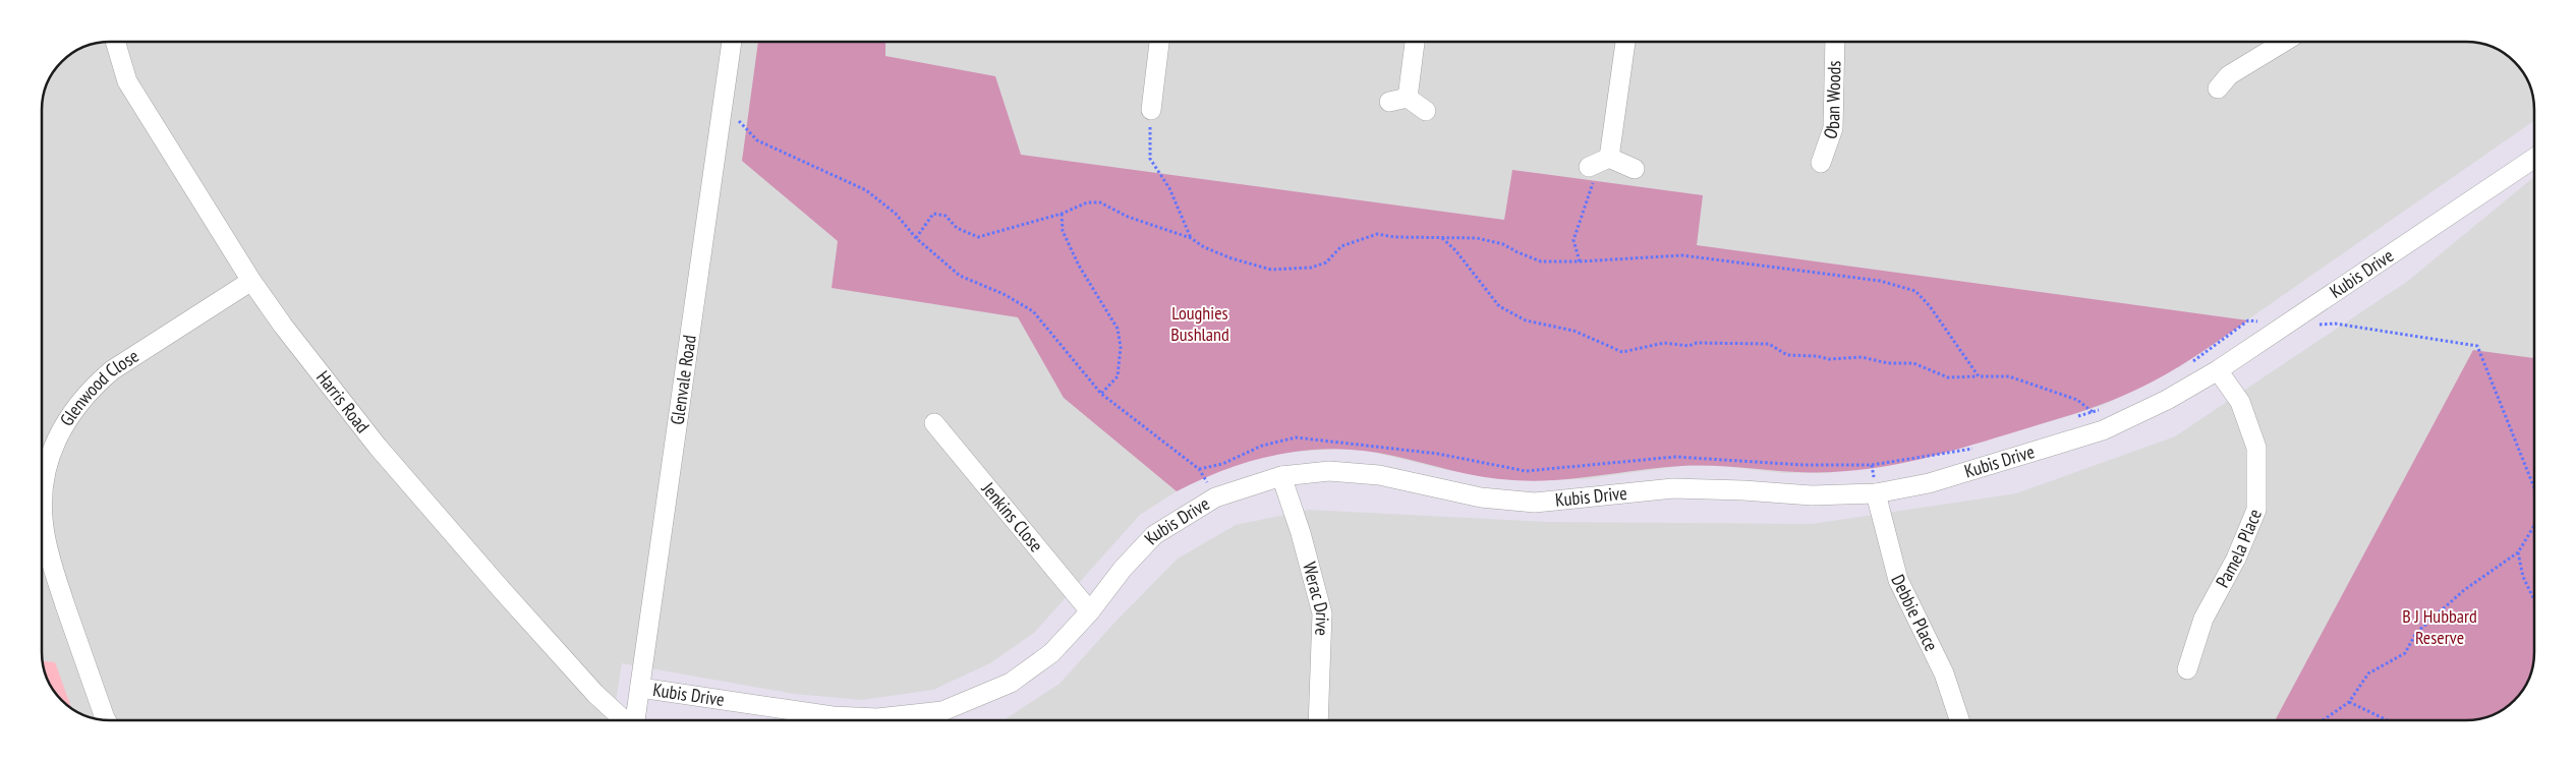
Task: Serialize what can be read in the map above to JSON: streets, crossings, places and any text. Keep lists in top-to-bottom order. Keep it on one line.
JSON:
{"streets":{"street":["Oban Woods","Kubis Drive","Glenvale Road","Glenwood Close","Harris Road","Jenkins Close","Pamela Place","Werac Drive","Debbie Place"]},"crossings":[["Kubis Drive","Glenvale Road"],["Kubis Drive","Jenkins Close"],["Kubis Drive","Pamela Place"],["Kubis Drive","Werac Drive"],["Kubis Drive","Debbie Place"],["Glenwood Close","Harris Road"]],"parks":["Loughies Bushland","B J Hubbard Reserve"]}
